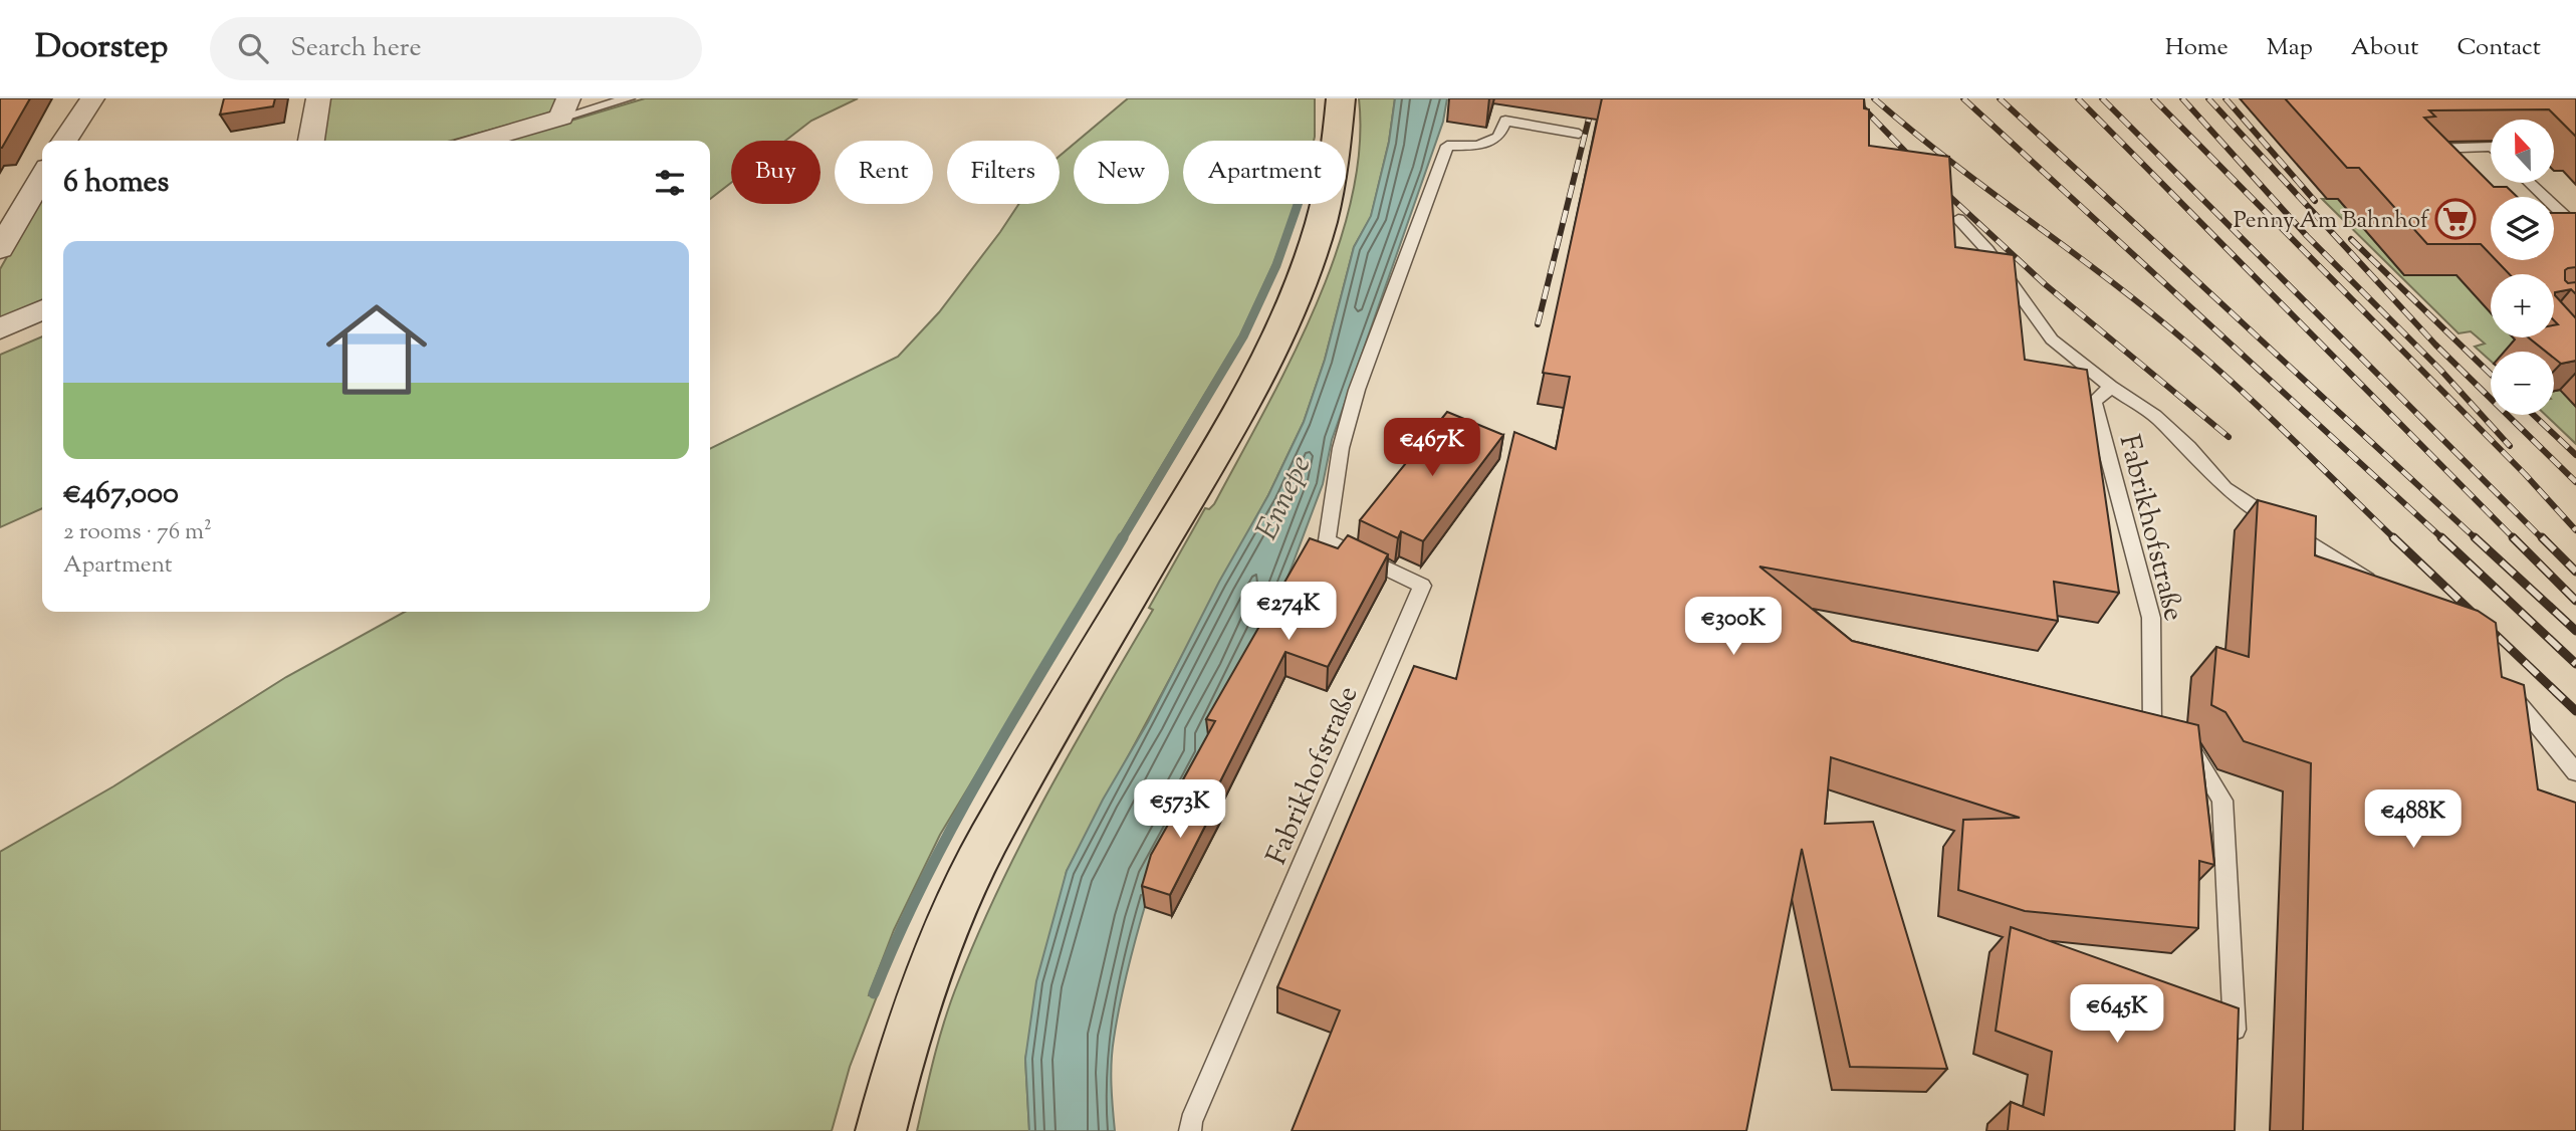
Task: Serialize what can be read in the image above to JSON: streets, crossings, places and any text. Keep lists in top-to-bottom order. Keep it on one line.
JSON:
{"streets":{"lane":["Fabrikhofstraße"]},"water":["Ennepe"],"places":{"supermarket":["Penny Am Bahnhof"]},"north":"top","page":{"header":"Doorstep","search":"Search here","nav":["Home","Map","About","Contact"],"map_buttons":["+","−"],"chip":["Buy","Rent","Filters","New","Apartment"],"heading":"6 homes","list":[{"name":"€467,000","note":"2 rooms · 76 m² · Apartment"}],"price":["€467K","€274K","€300K","€573K","€488K","€645K"]}}
